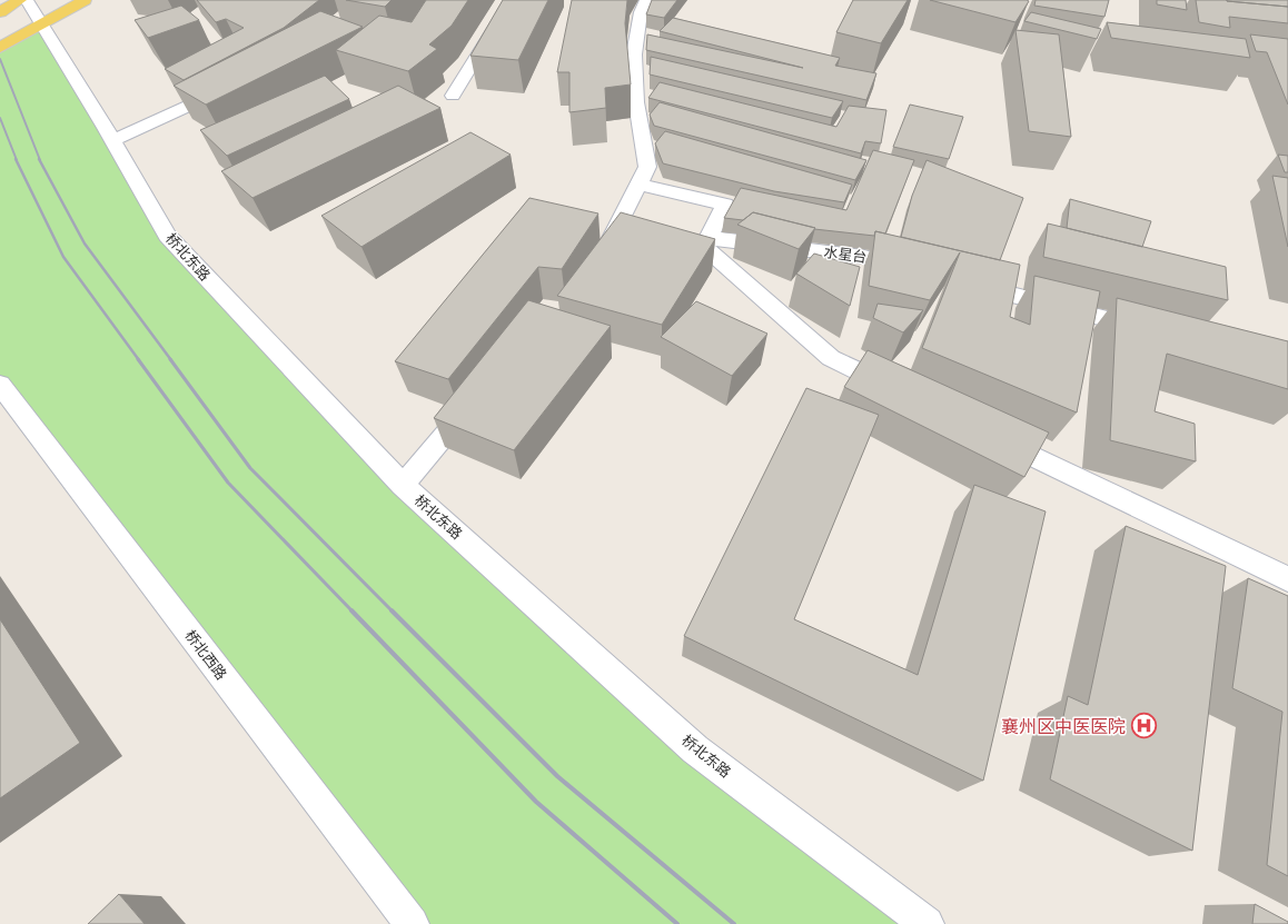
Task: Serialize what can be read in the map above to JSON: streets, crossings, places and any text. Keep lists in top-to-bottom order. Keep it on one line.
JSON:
{"streets":{"street":["水星台","桥北东路","桥北西路"]},"places":{"hospital":["襄州区中医医院"]}}
